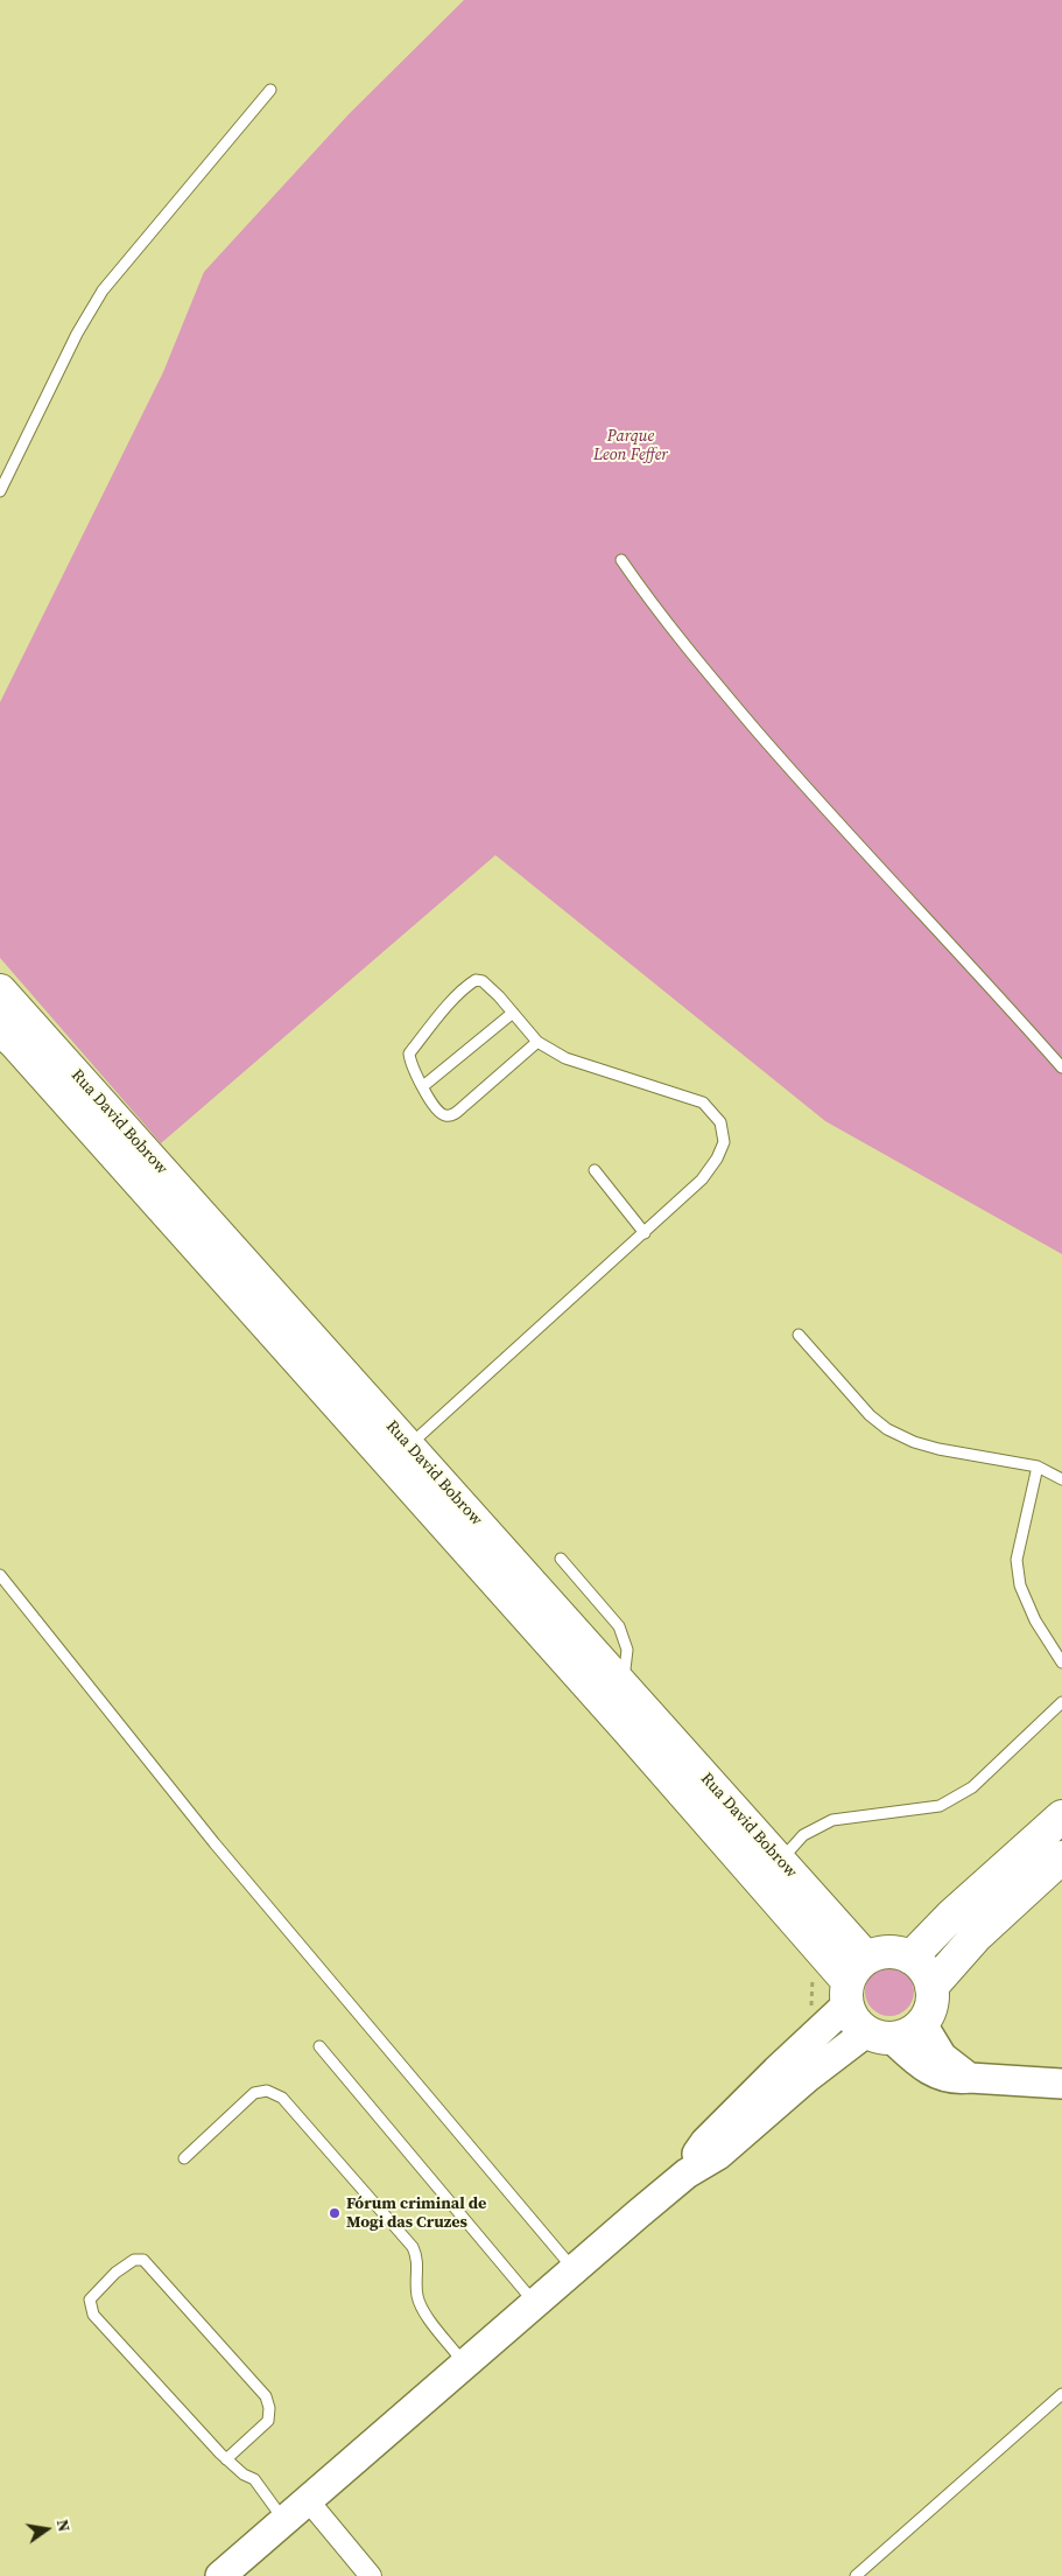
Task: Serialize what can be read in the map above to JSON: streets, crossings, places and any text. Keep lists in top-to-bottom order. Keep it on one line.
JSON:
{"streets":{"highway":["Rua David Bobrow"]},"parks":["Parque Leon Feffer"],"places":["Fórum criminal de Mogi das Cruzes"],"north":"right"}
